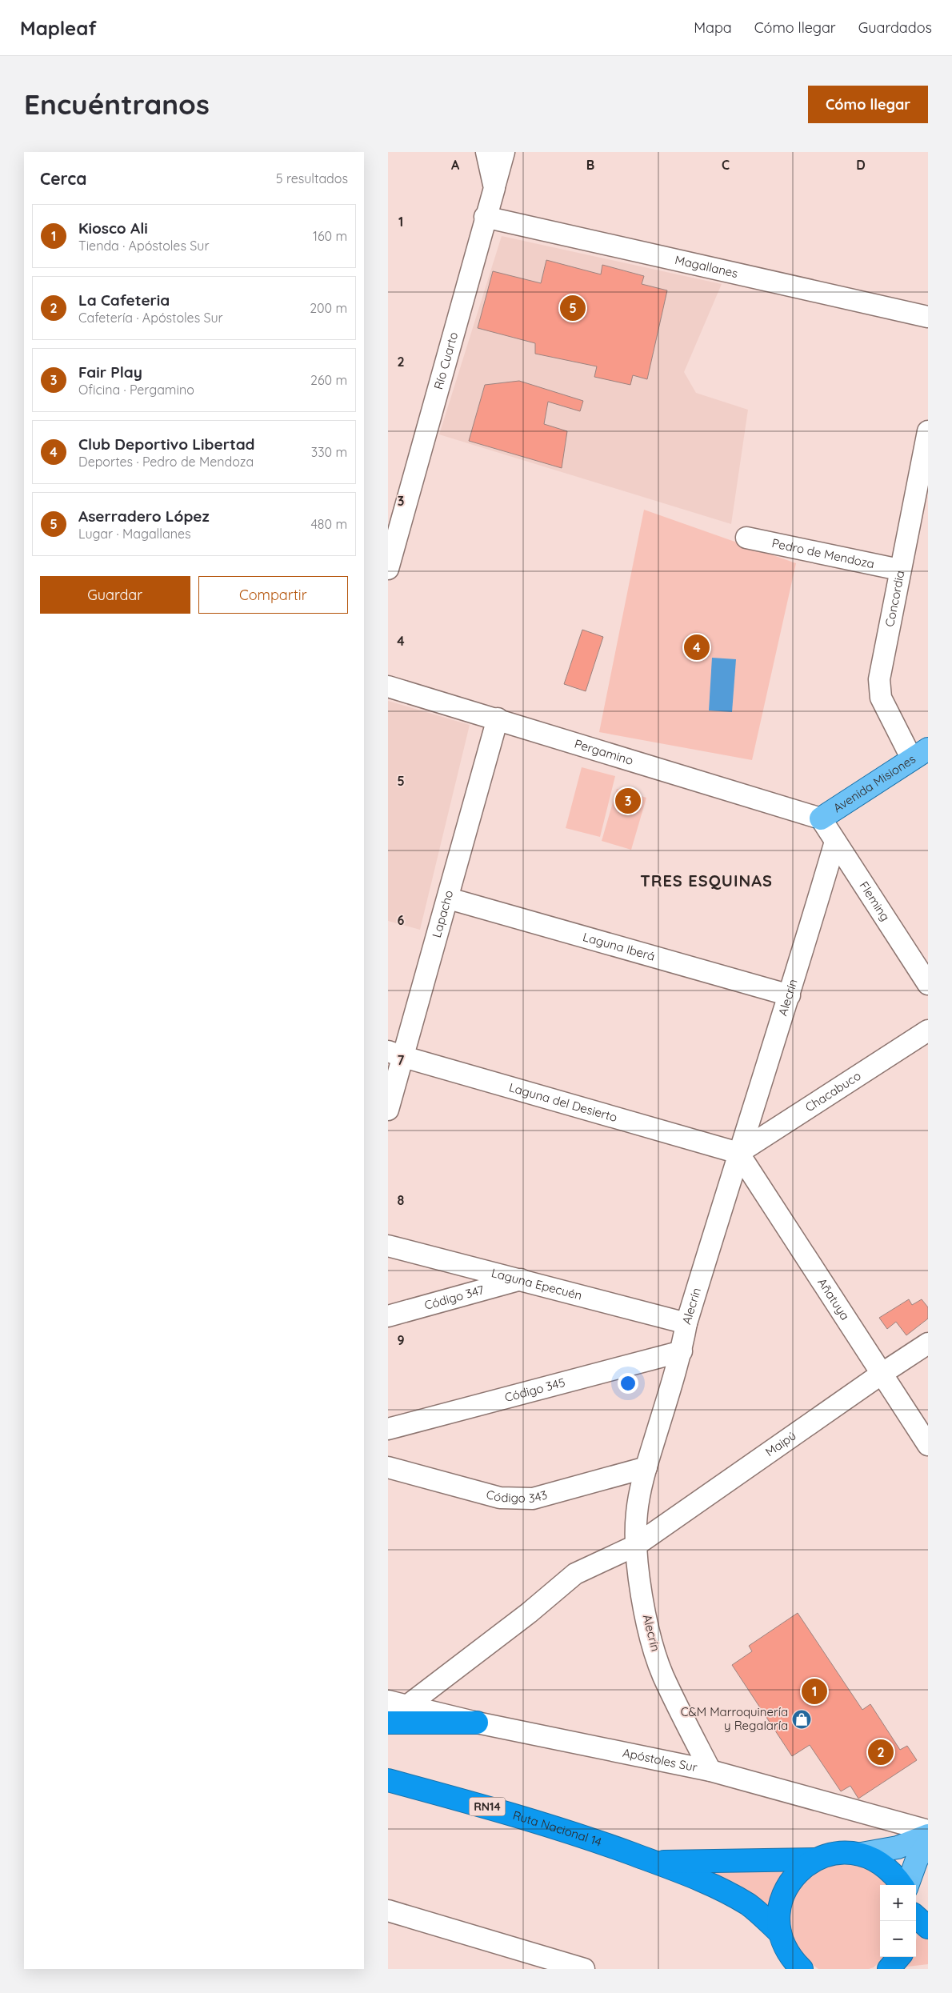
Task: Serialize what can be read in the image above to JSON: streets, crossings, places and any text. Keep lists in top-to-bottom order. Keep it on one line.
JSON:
{"streets":{"highway":["RN14","Ruta Nacional 14"],"main road":["Avenida Misiones"],"street":["Magallanes","Río Cuarto","Pedro de Mendoza","Concordia","Pergamino","Fleming","Lapacho","Laguna Iberá","Alecrín","Chacabuco","Laguna del Desierto","Laguna Epecuén","Código 347","Añatuya","Código 345","Maipú","Código 343","Apóstoles Sur"]},"crossings":[["Magallanes","Río Cuarto"],["Pedro de Mendoza","Concordia"],["Concordia","Avenida Misiones"],["Pergamino","Avenida Misiones"],["Pergamino","Fleming"],["Pergamino","Lapacho"],["Avenida Misiones","Fleming"],["Fleming","Alecrín"],["Lapacho","Laguna Iberá"],["Lapacho","Laguna del Desierto"],["Laguna Iberá","Alecrín"],["Alecrín","Chacabuco"],["Alecrín","Laguna del Desierto"],["Alecrín","Laguna Epecuén"],["Alecrín","Añatuya"],["Alecrín","Código 345"],["Alecrín","Maipú"],["Alecrín","Código 343"],["Alecrín","Apóstoles Sur"],["Chacabuco","Laguna del Desierto"],["Chacabuco","Añatuya"],["Laguna del Desierto","Añatuya"],["Laguna Epecuén","Código 347"],["Añatuya","Maipú"],["Maipú","Apóstoles Sur"]],"districts":["TRES ESQUINAS"],"places":{"shop":["C&M Marroquinería y Regalaría"]},"page":{"header":"Mapleaf","nav":["Mapa","Cómo llegar","Guardados"],"buttons":["Cómo llegar",["Guardar","Compartir"]],"title":"Encuéntranos","heading":["Cerca","5 resultados"],"list":[{"mark":"1","name":"Kiosco Ali","note":"Tienda · Apóstoles Sur","value":"160 m"},{"mark":"2","name":"La Cafeteria","note":"Cafetería · Apóstoles Sur","value":"200 m"},{"mark":"3","name":"Fair Play","note":"Oficina · Pergamino","value":"260 m"},{"mark":"4","name":"Club Deportivo Libertad","note":"Deportes · Pedro de Mendoza","value":"330 m"},{"mark":"5","name":"Aserradero López","note":"Lugar · Magallanes","value":"480 m"}],"pins":["5","4","3","1","2"],"map_buttons":["+","−"]},"grid":{"columns":["A","B","C","D"],"rows":["1","2","3","4","5","6","7","8","9"]}}
